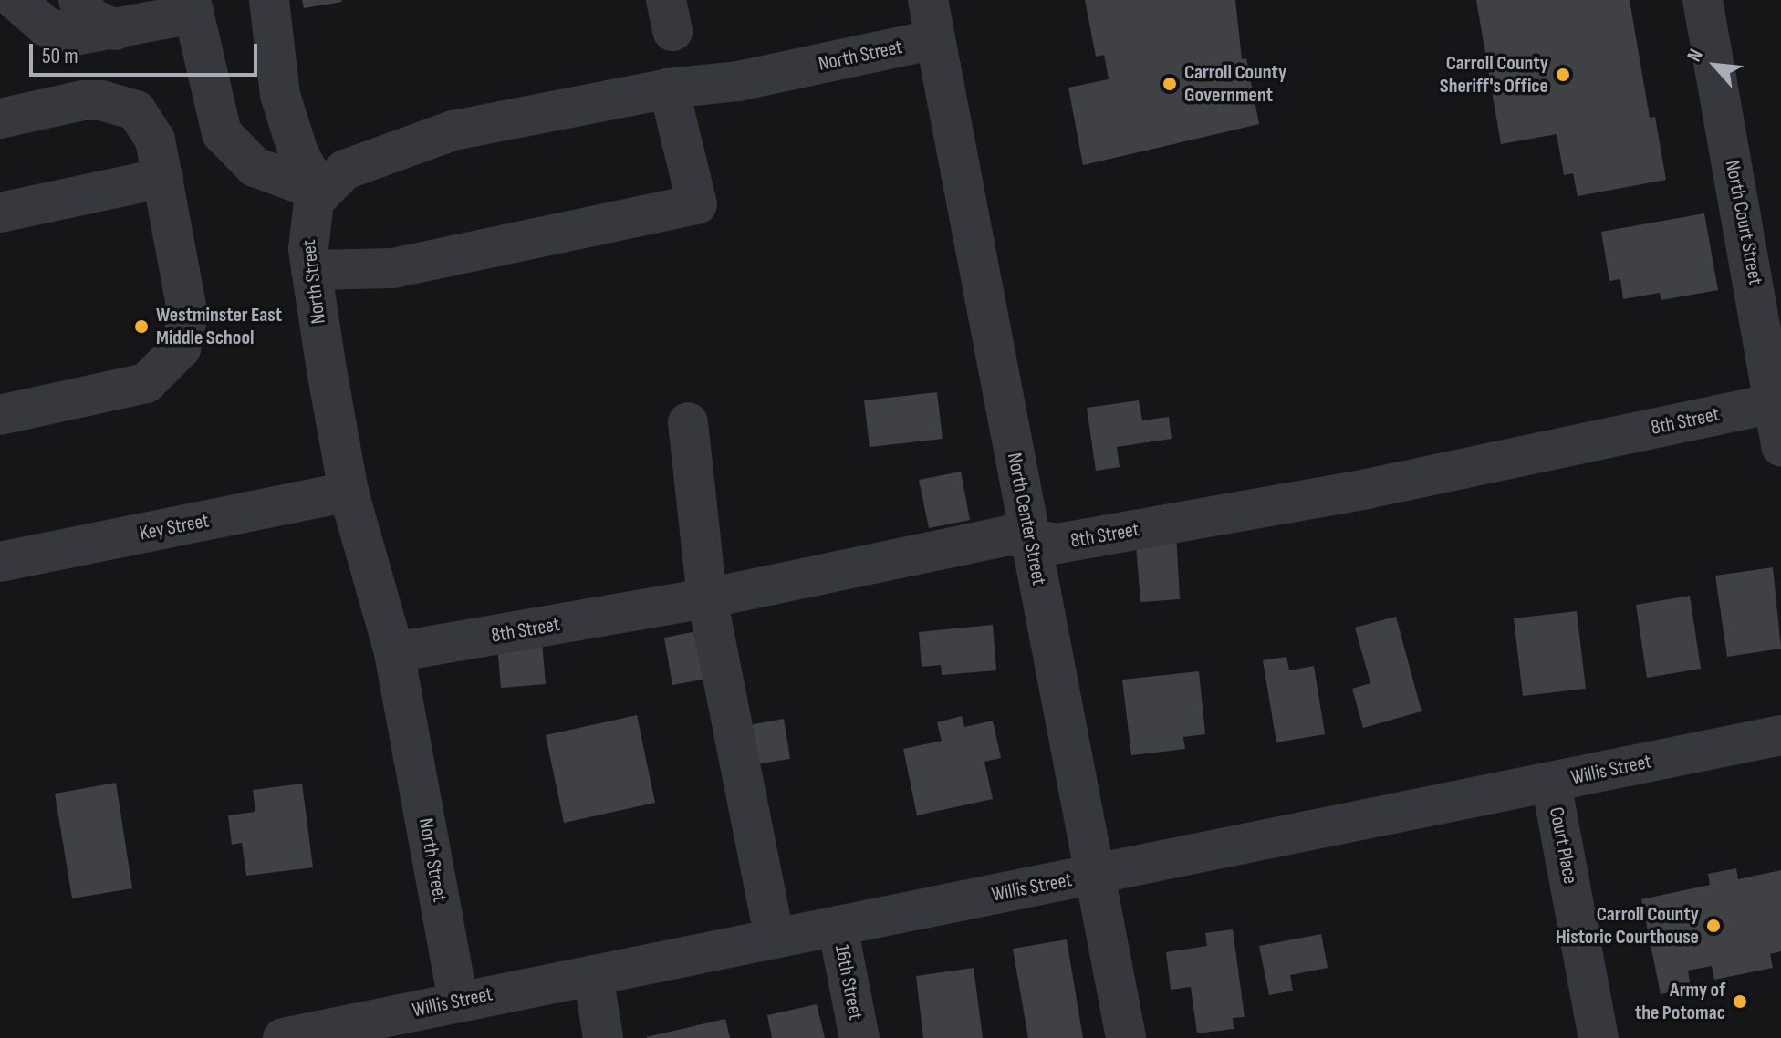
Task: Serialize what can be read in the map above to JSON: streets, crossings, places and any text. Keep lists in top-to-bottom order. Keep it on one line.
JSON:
{"streets":{"street":["North Street","North Court Street","8th Street","North Center Street","Key Street","Willis Street","Court Place","16th Street"]},"crossings":[["North Street","8th Street"],["North Street","North Center Street"],["North Street","Key Street"],["North Street","Willis Street"],["North Court Street","8th Street"],["8th Street","North Center Street"],["North Center Street","Willis Street"],["Willis Street","Court Place"],["Willis Street","16th Street"]],"places":["Carroll County Sheriff's Office","Carroll County Government","Westminster East Middle School","Carroll County Historic Courthouse","Army of the Potomac"],"scale_bar":"50 m","north":"top left"}
